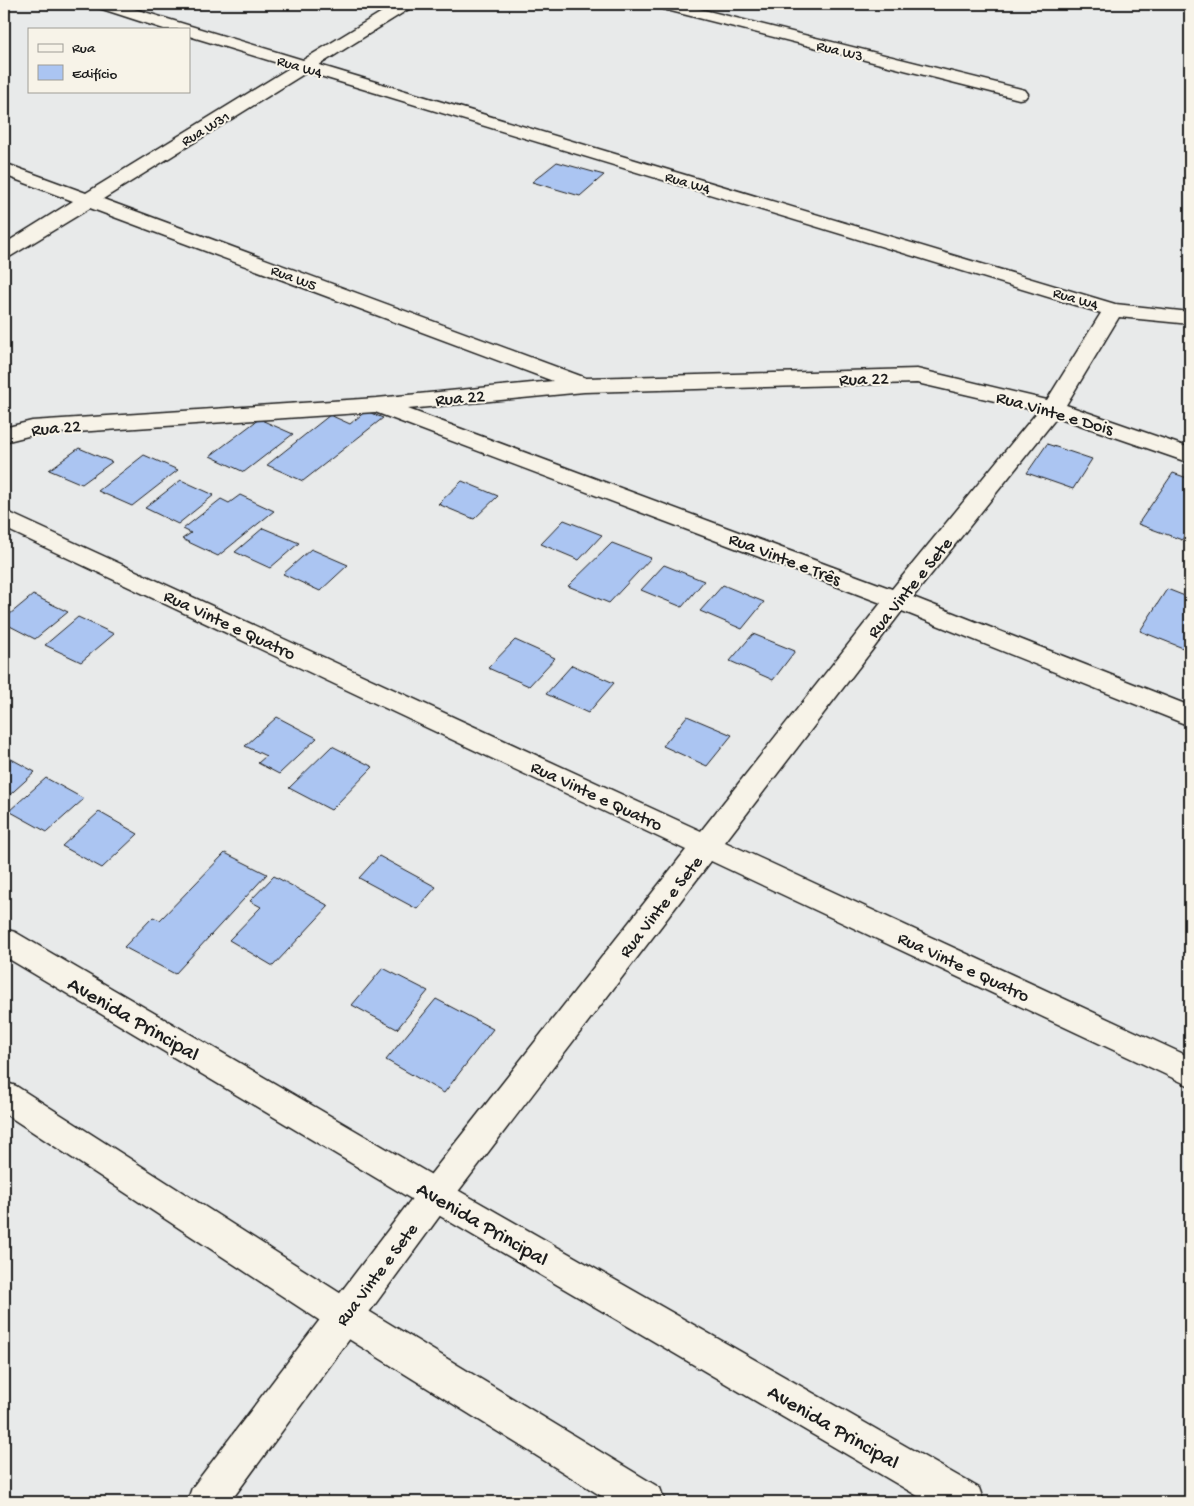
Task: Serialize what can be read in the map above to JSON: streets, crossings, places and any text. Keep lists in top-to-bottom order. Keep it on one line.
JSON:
{"streets":{"street":["Rua W3","Rua W4","Rua W31","Rua W5","Rua 22","Rua Vinte e Dois","Rua Vinte e Três","Rua Vinte e Sete","Rua Vinte e Quatro","Avenida Principal"]},"crossings":[["Rua W4","Rua W31"],["Rua W4","Rua Vinte e Sete"],["Rua W31","Rua W5"],["Rua W5","Rua 22"],["Rua 22","Rua Vinte e Dois"],["Rua 22","Rua Vinte e Três"],["Rua Vinte e Dois","Rua Vinte e Sete"],["Rua Vinte e Três","Rua Vinte e Sete"],["Rua Vinte e Sete","Rua Vinte e Quatro"],["Rua Vinte e Sete","Avenida Principal"]],"legend":["Rua","Edifício"]}
